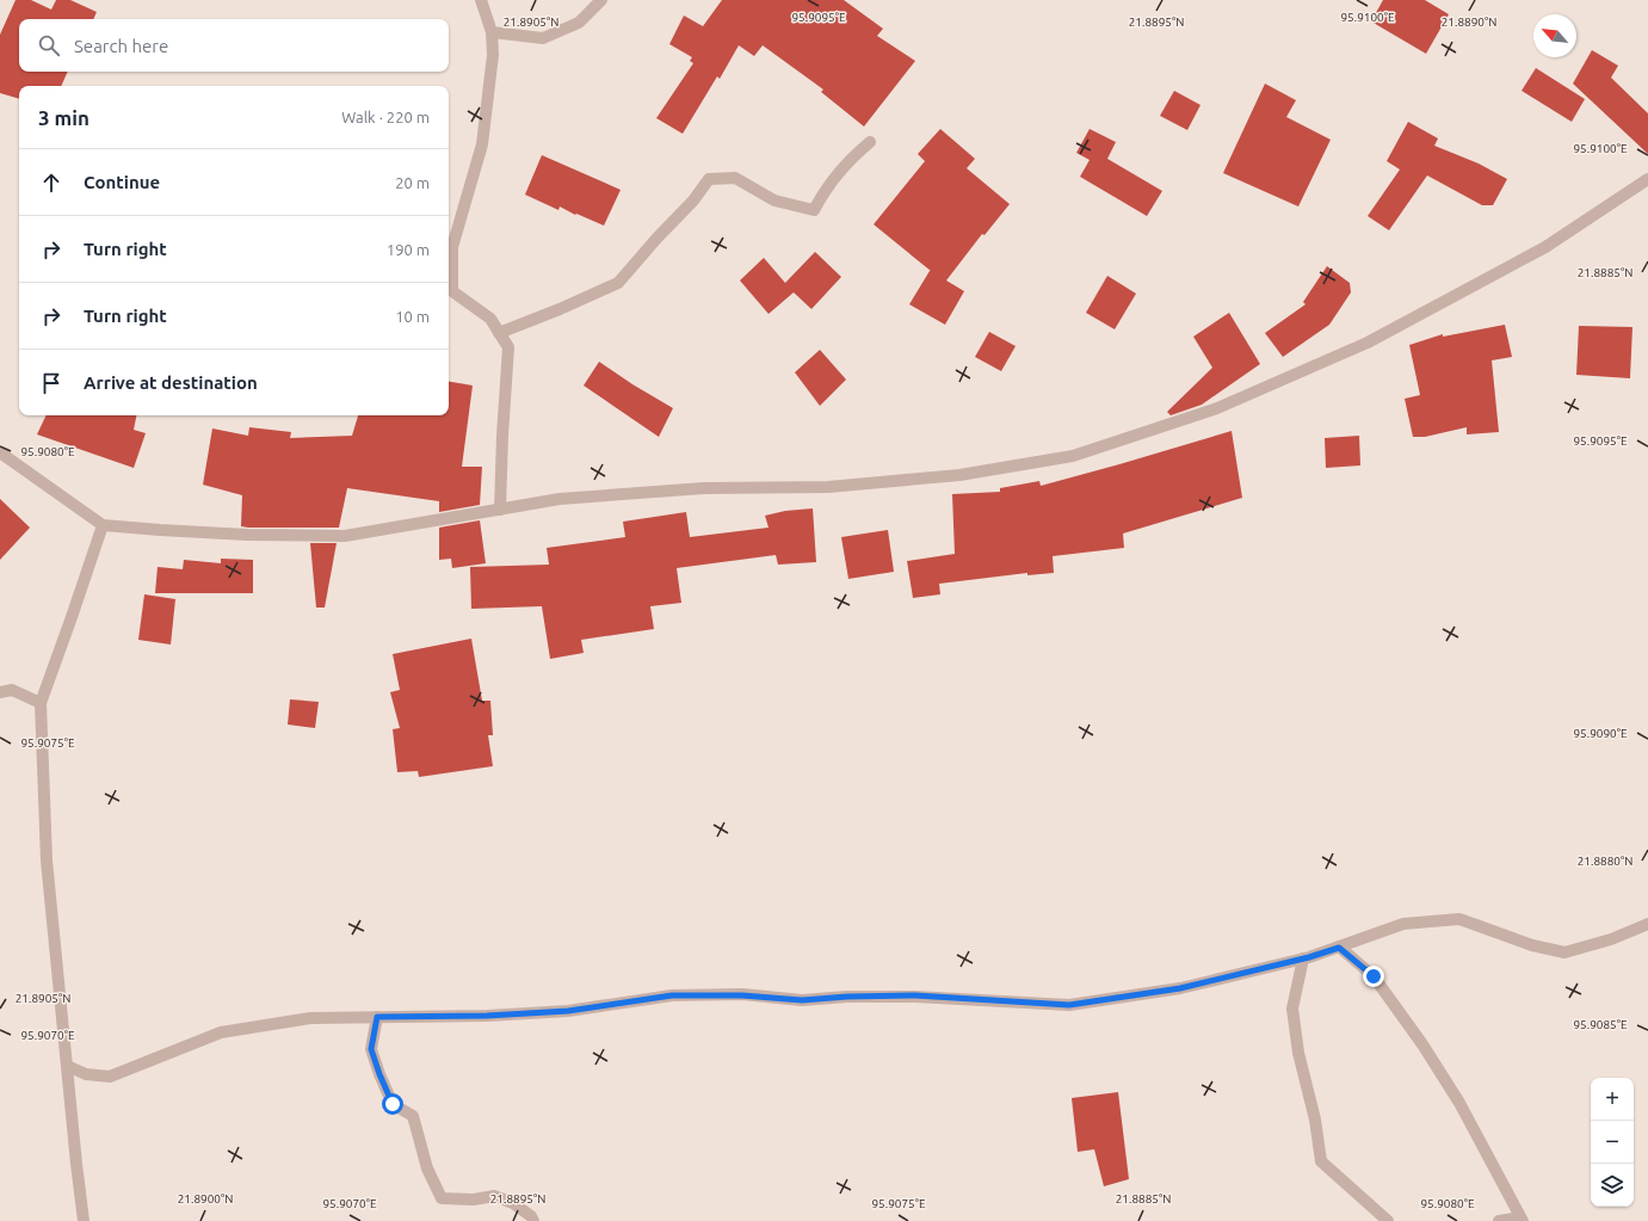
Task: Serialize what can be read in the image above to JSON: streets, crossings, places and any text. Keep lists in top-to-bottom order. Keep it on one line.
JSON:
{"north":"top left","page":{"search":"Search here","heading":["3 min","Walk · 220 m"],"list":[["Continue","20 m"],["Turn right","190 m"],["Turn right","10 m"],"Arrive at destination"],"map_buttons":["+","−"]},"coordinates":["95.9095°E","95.9100°E","21.8905°N","21.8895°N","21.8890°N","21.8885°N","95.9080°E","95.9090°E","95.9075°E","21.8880°N","95.9085°E","95.9070°E","21.8900°N"]}
